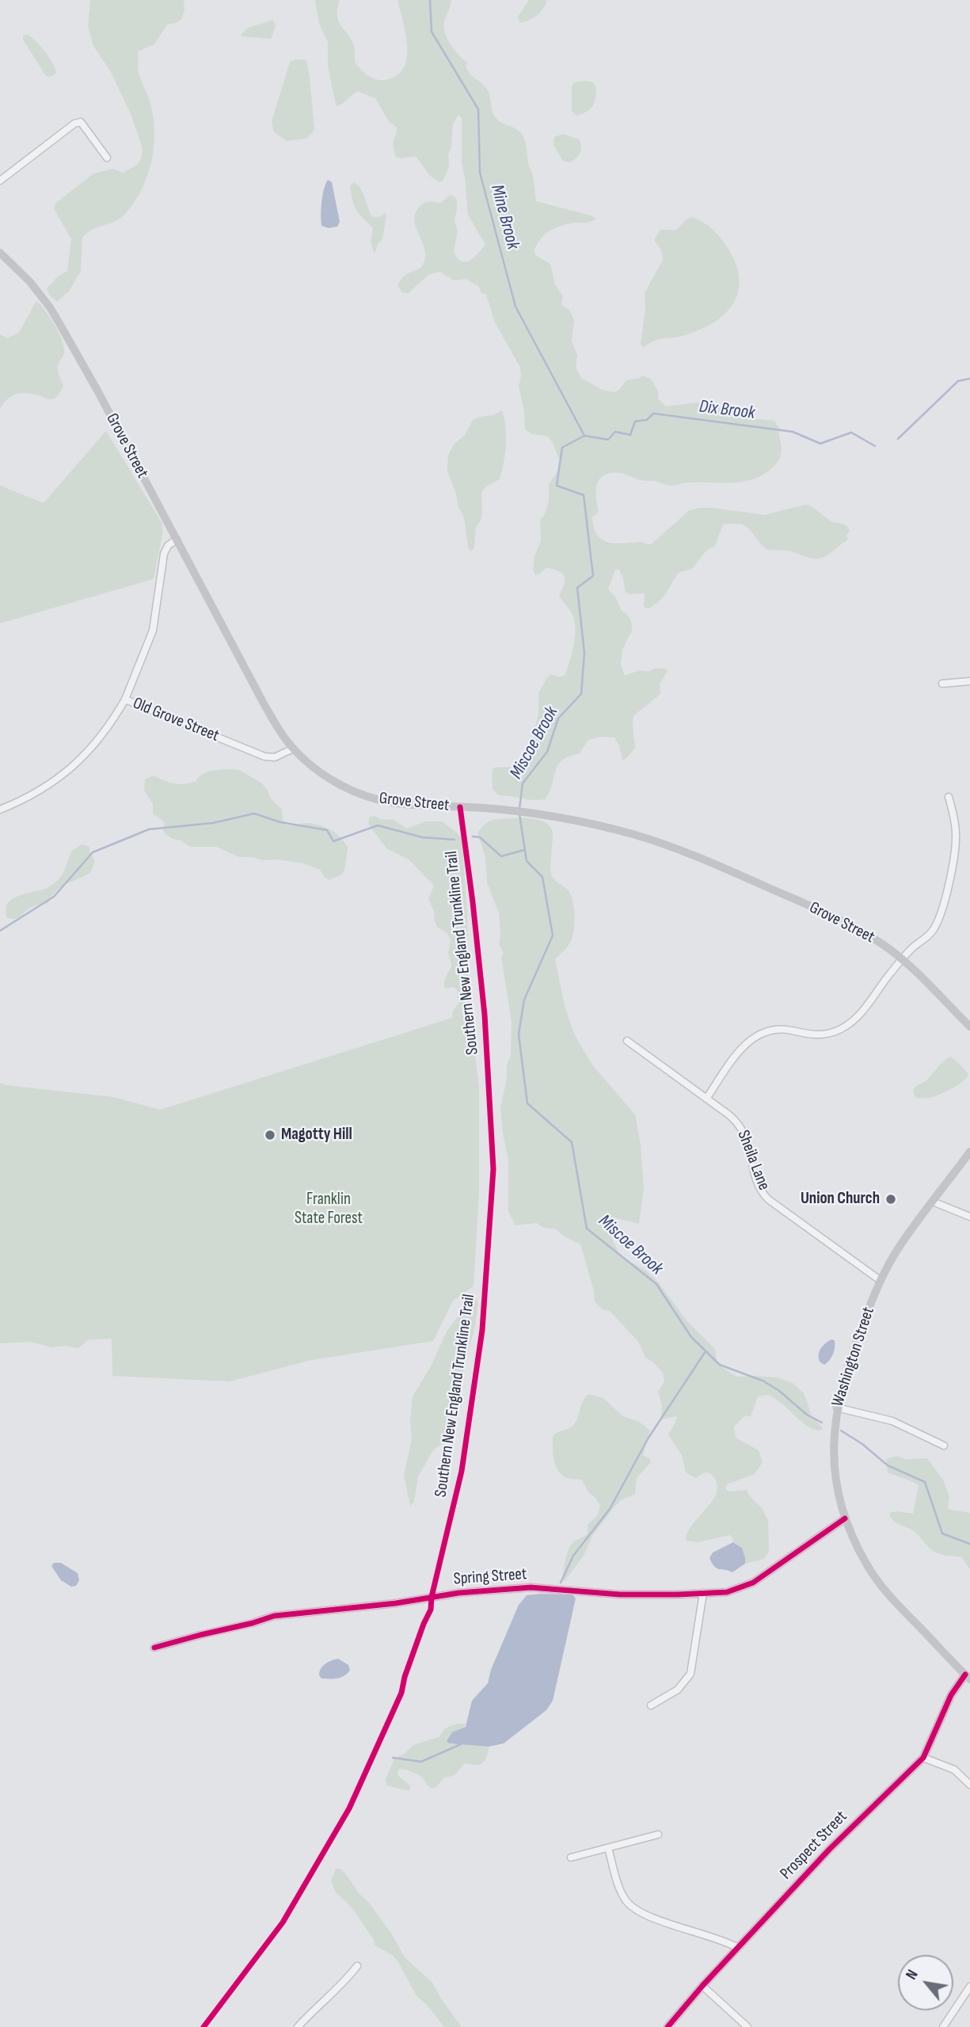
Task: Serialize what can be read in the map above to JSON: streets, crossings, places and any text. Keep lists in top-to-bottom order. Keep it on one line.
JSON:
{"streets":{"main road":["Grove Street","Washington Street"],"street":["Old Grove Street","Sheila Lane","Spring Street","Prospect Street"],"cycle path":["Southern New England Trunkline Trail"]},"crossings":[["Grove Street","Old Grove Street"],["Sheila Lane","Washington Street"],["Washington Street","Spring Street"],["Washington Street","Prospect Street"]],"water":["Mine Brook","Dix Brook","Miscoe Brook"],"parks":["Franklin State Forest"],"places":["Magotty Hill","Union Church"],"north":"top left"}
